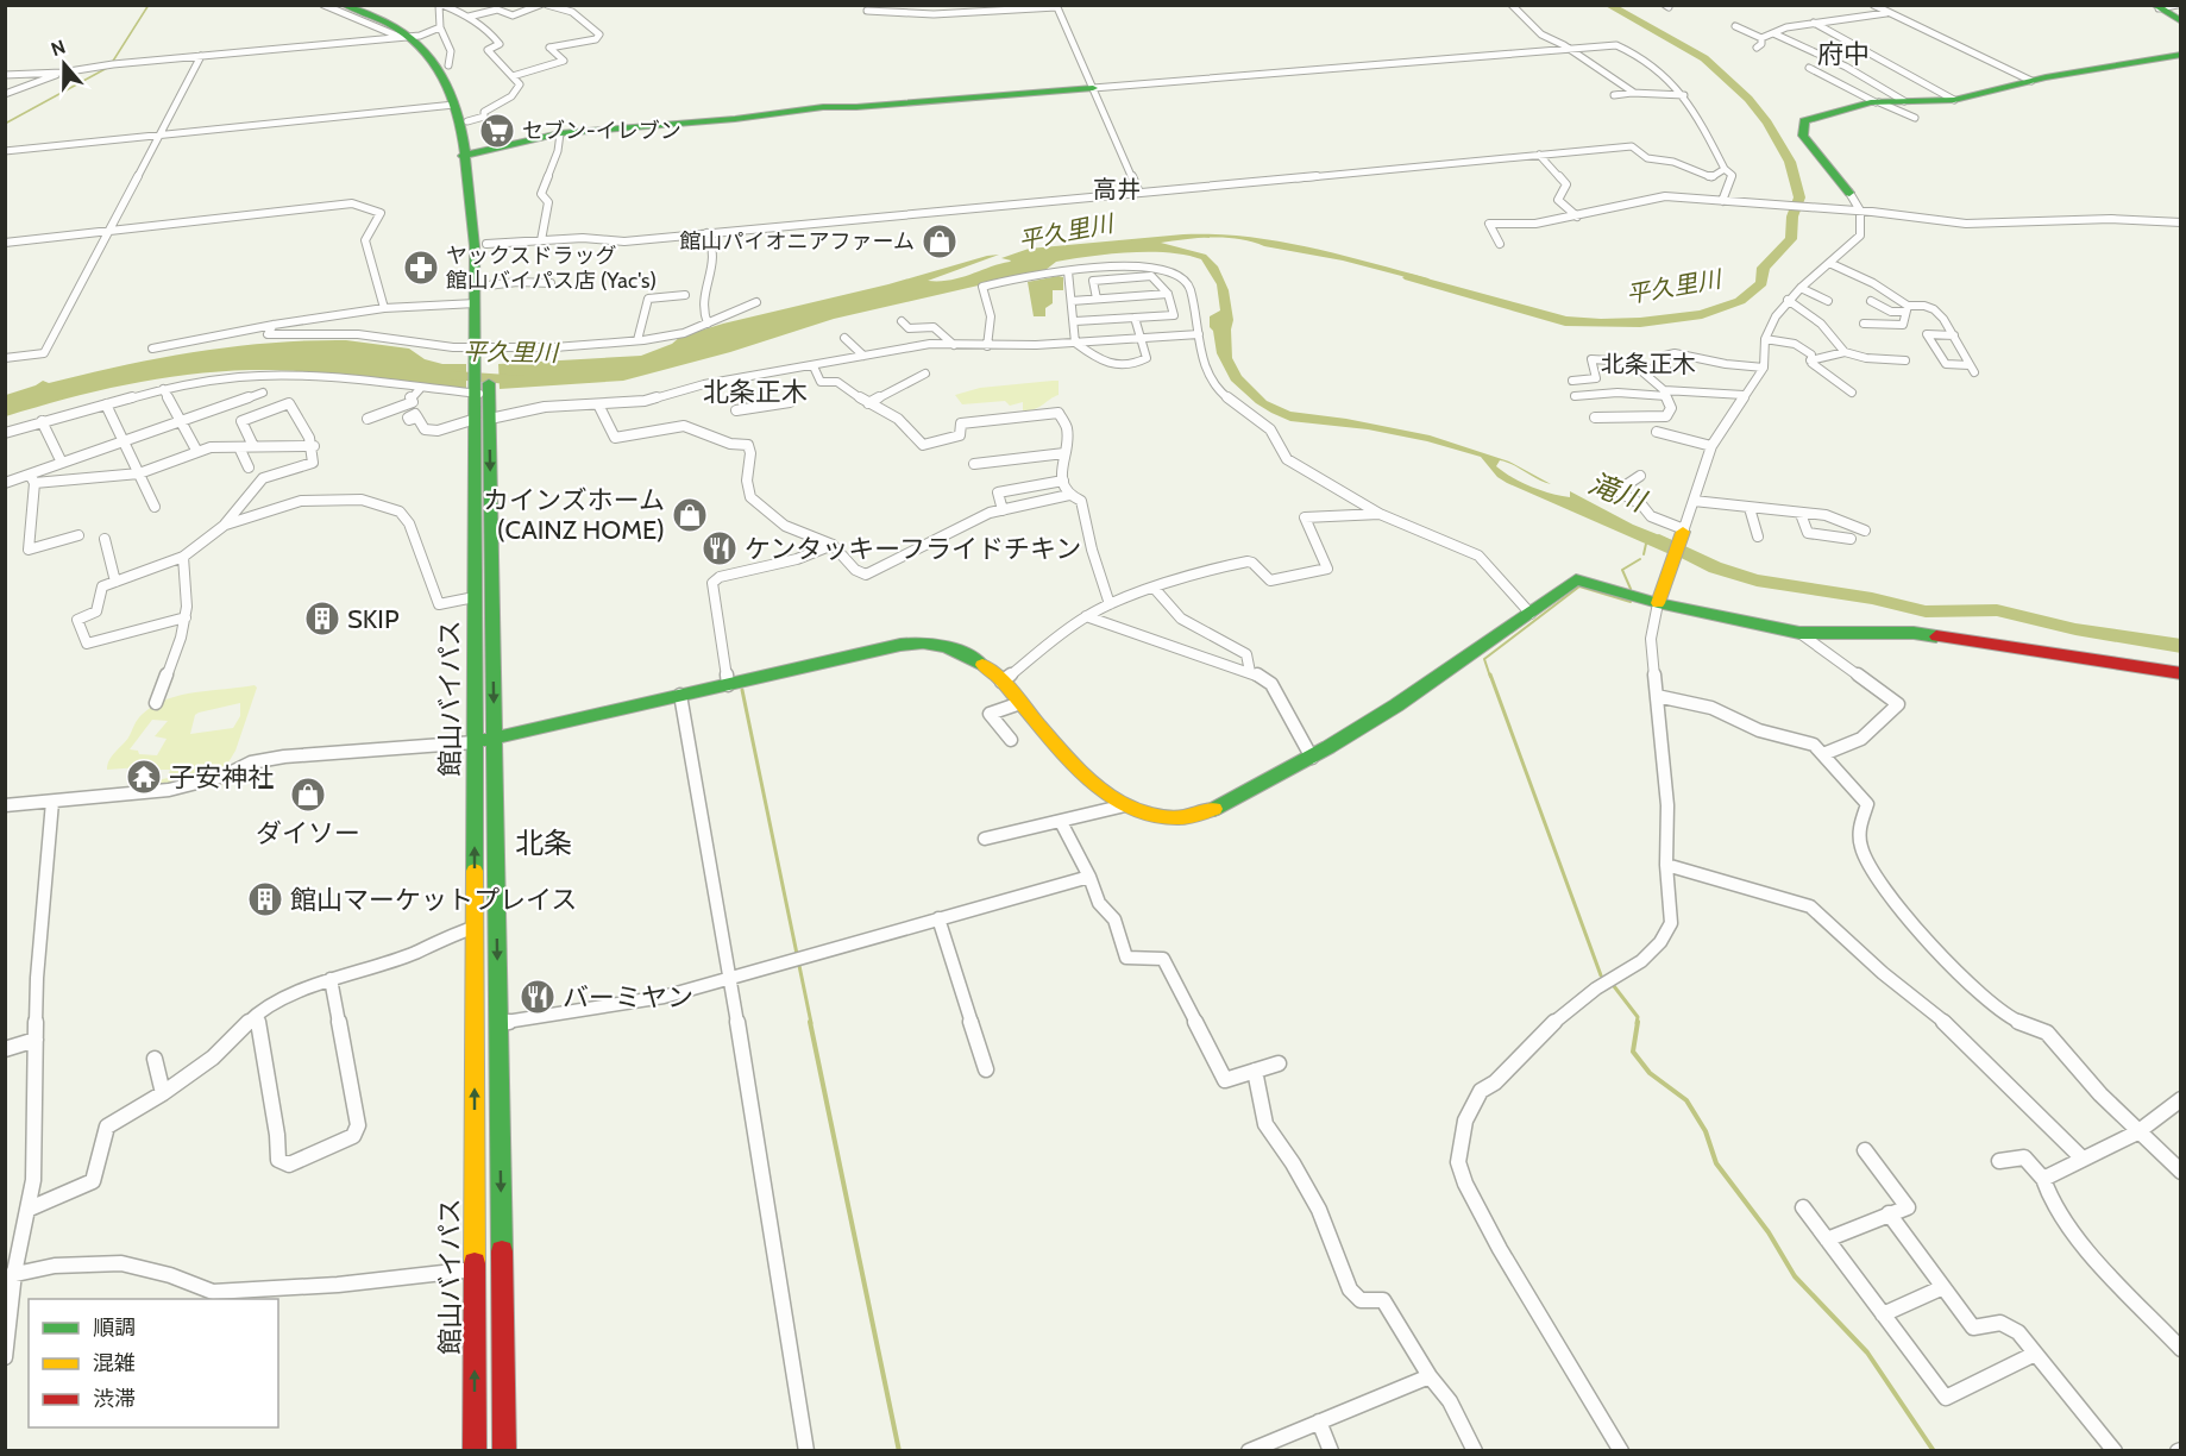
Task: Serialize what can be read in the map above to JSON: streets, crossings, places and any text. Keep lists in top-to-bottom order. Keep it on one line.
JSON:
{"streets":{"main road":["館山バイパス"]},"districts":["府中","高井","北条正木","北条正木","北条"],"water":["平久里川","滝川"],"places":{"supermarket":["セブン-イレブン"],"shop":["館山パイオニアファーム","カインズホーム (CAINZ HOME)","ダイソー"],"pharmacy":["ヤックスドラッグ 館山バイパス店 (Yac's)"],"restaurant":["ケンタッキーフライドチキン","バーミヤン"],"building":["SKIP","館山マーケットプレイス"],"temple":["子安神社"]},"legend":["順調","混雑","渋滞"],"north":"top"}
